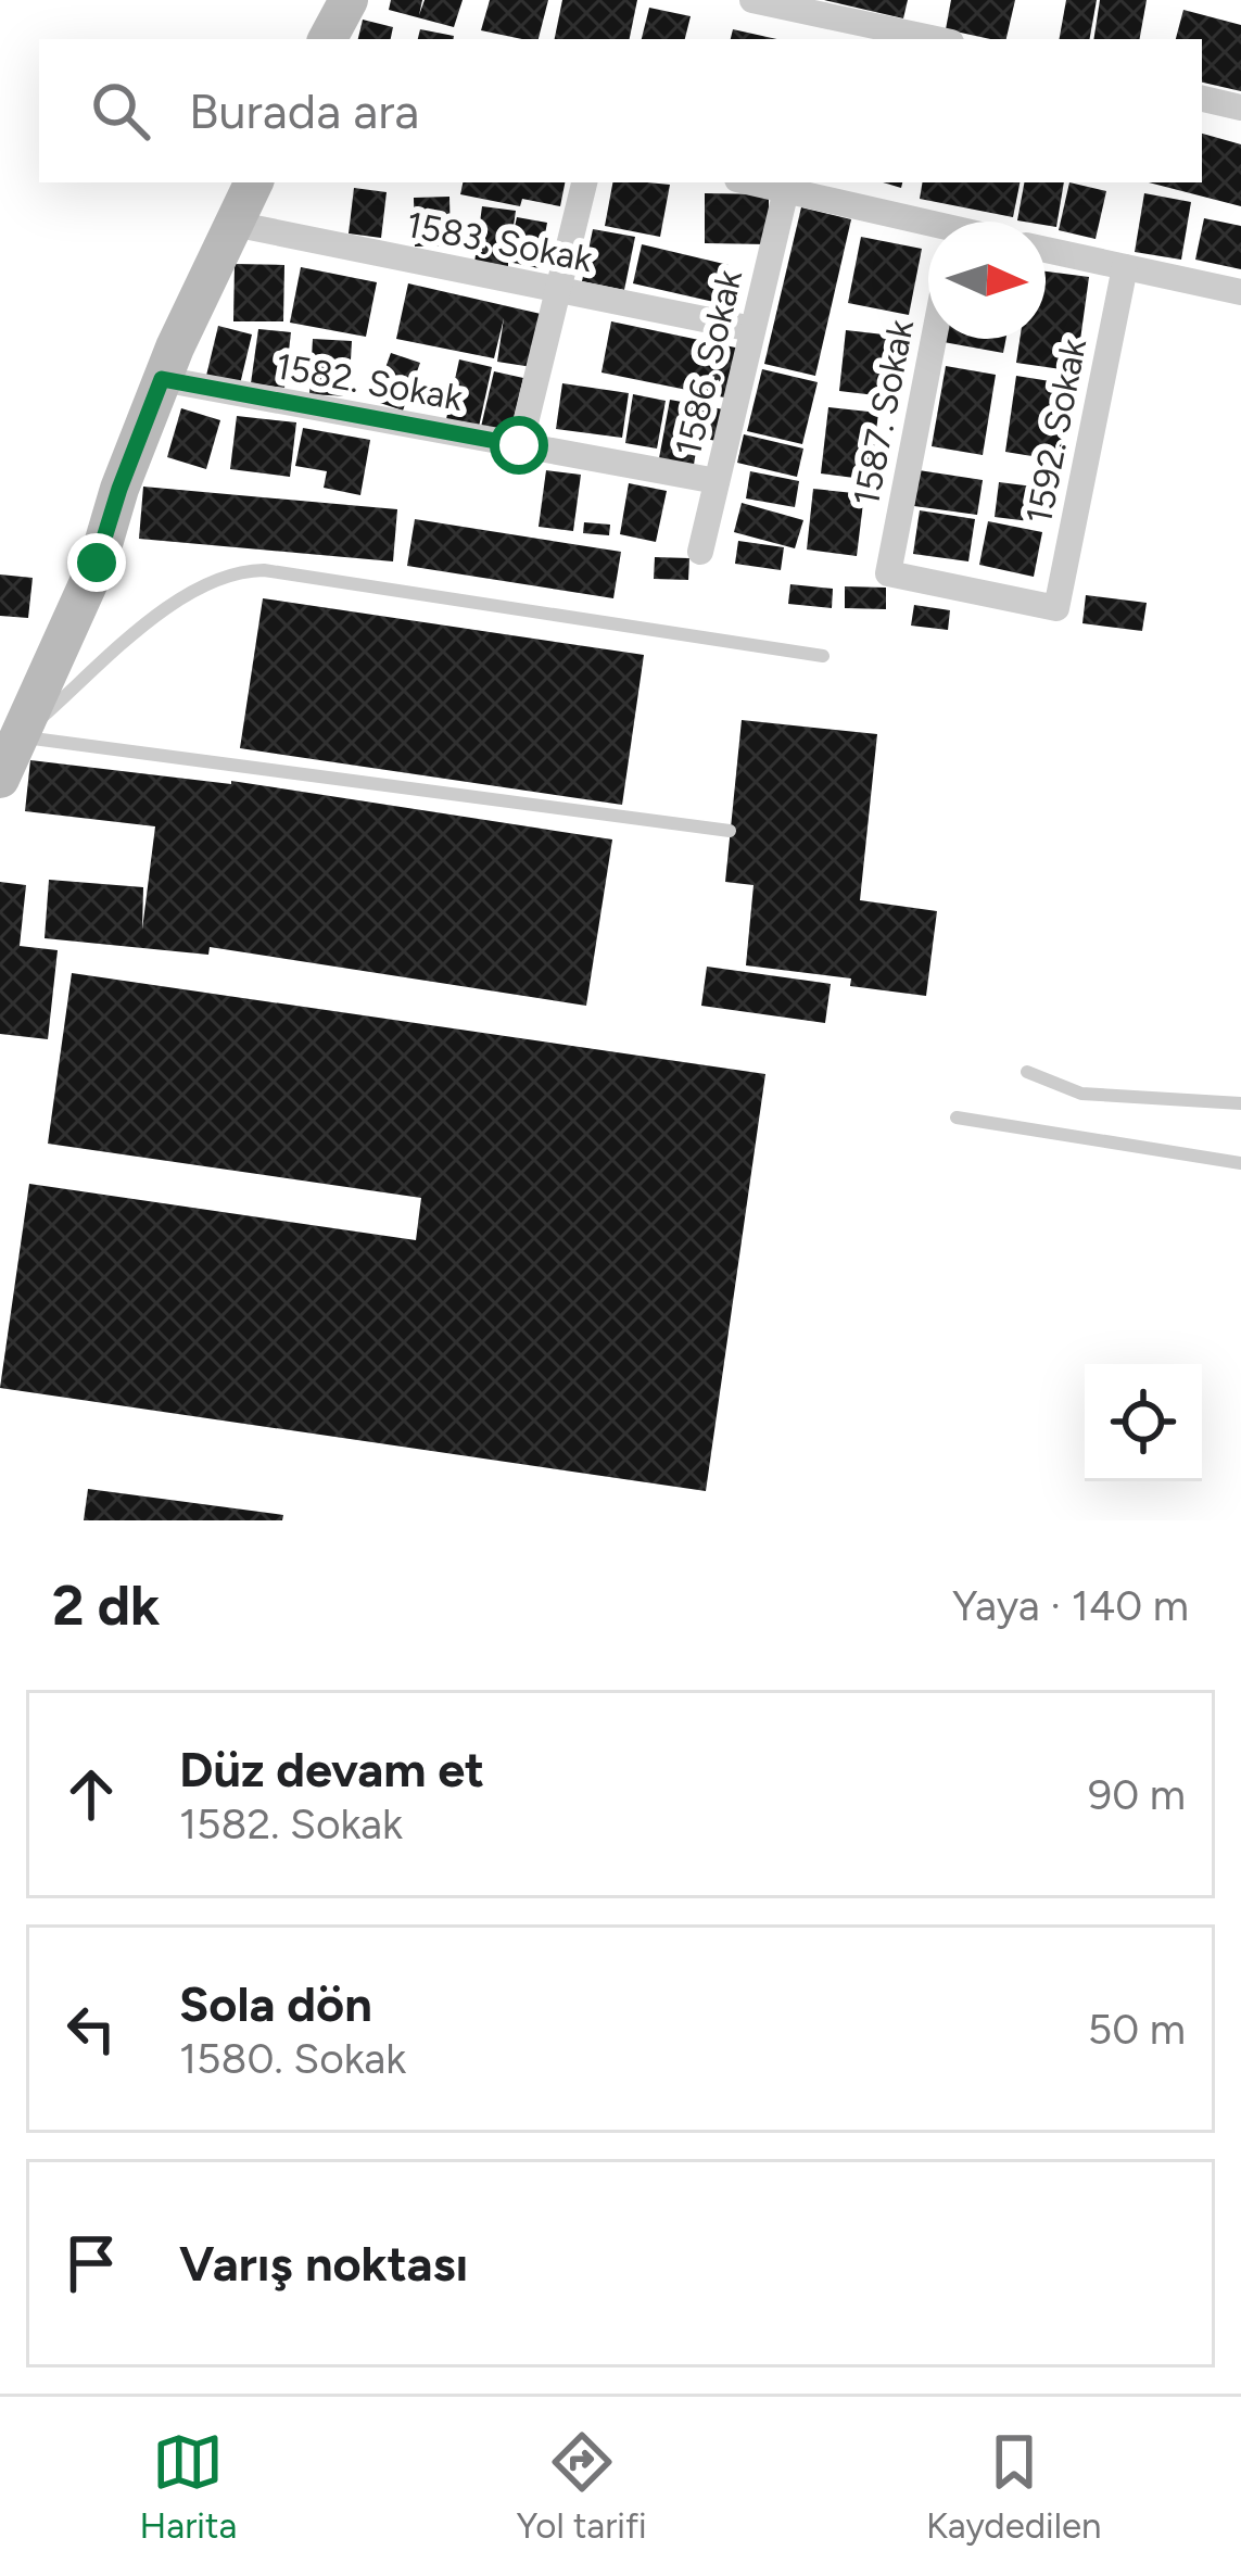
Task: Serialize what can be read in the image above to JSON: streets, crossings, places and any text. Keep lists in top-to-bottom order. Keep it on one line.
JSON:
{"streets":{"street":["1583. Sokak","1586. Sokak","1582. Sokak","1587. Sokak","1592. Sokak"]},"crossings":[["1583. Sokak","1586. Sokak"],["1586. Sokak","1582. Sokak"],["1587. Sokak","1592. Sokak"]],"north":"right","page":{"search":"Burada ara","heading":["2 dk","Yaya · 140 m"],"list":[["Düz devam et","1582. Sokak","90 m"],["Sola dön","1580. Sokak","50 m"],"Varış noktası"],"nav":["Harita","Yol tarifi","Kaydedilen"]}}
